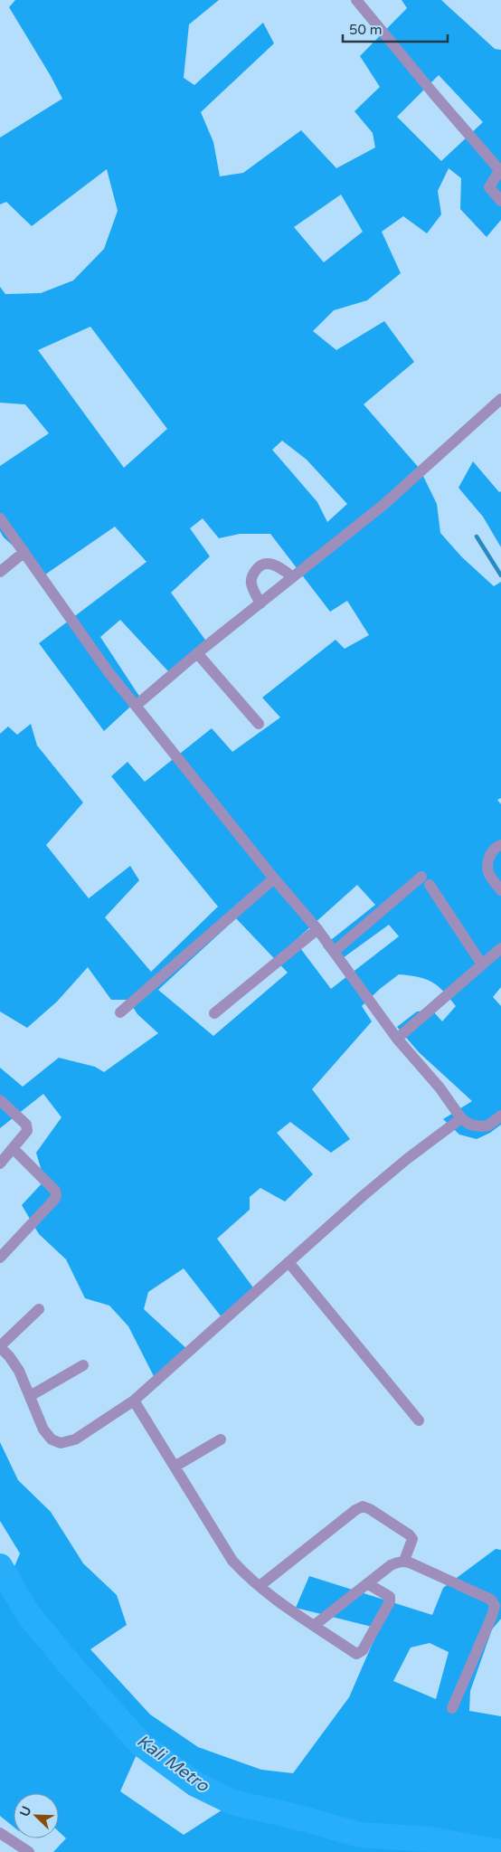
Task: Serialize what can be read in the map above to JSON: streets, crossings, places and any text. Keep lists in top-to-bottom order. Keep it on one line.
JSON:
{"water":["Kali Metro"],"scale_bar":"50 m","north":"top left"}
